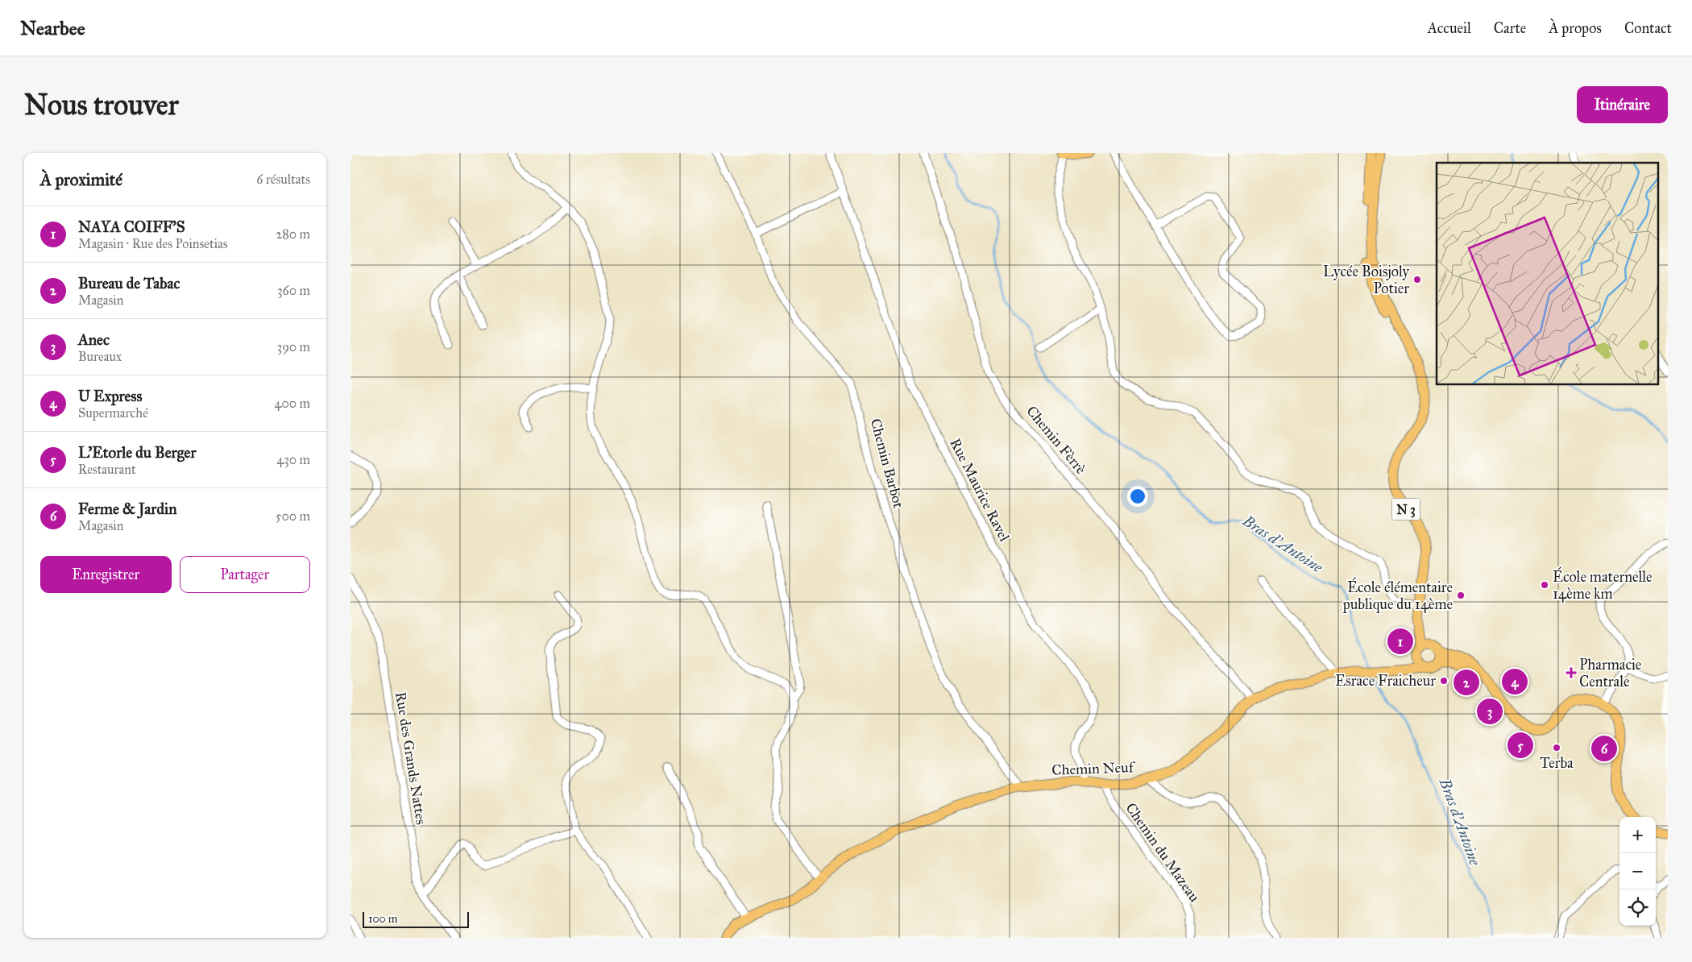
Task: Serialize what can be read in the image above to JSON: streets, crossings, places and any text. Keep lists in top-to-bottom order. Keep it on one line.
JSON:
{"streets":{"main road":["N 3","Chemin Neuf"],"street":["Chemin Fèrrè","Chemin Barbot","Rue Maurice Ravel","Rue des Grands Nattes","Chemin du Mazeau"]},"crossings":[["Chemin Fèrrè","Chemin Neuf"],["Chemin Barbot","Chemin Neuf"],["Rue Maurice Ravel","Chemin Neuf"],["N 3","Chemin Neuf"],["Chemin Neuf","Chemin du Mazeau"]],"water":["Bras d'Antoine"],"places":{"other":["Lycée Boisjoly Potier","École maternelle 14ème km","École élémentaire publique du 14ème","Esrace Fraicheur","Terba"],"health":["Pharmacie Centrale"]},"scale_bar":"100 m","page":{"header":"Nearbee","nav":["Accueil","Carte","À propos","Contact"],"buttons":["Itinéraire",["Enregistrer","Partager"]],"title":"Nous trouver","heading":["À proximité","6 résultats"],"list":[{"mark":"1","name":"NAYA COIFF'S","note":"Magasin · Rue des Poinsetias","value":"280 m"},{"mark":"2","name":"Bureau de Tabac","note":"Magasin","value":"360 m"},{"mark":"3","name":"Anec","note":"Bureaux","value":"390 m"},{"mark":"4","name":"U Express","note":"Supermarché","value":"400 m"},{"mark":"5","name":"L'Etorle du Berger","note":"Restaurant","value":"430 m"},{"mark":"6","name":"Ferme & Jardin","note":"Magasin","value":"500 m"}],"pins":["1","4","2","3","5","6"],"map_buttons":["+","−"],"scale":"100 m"}}
